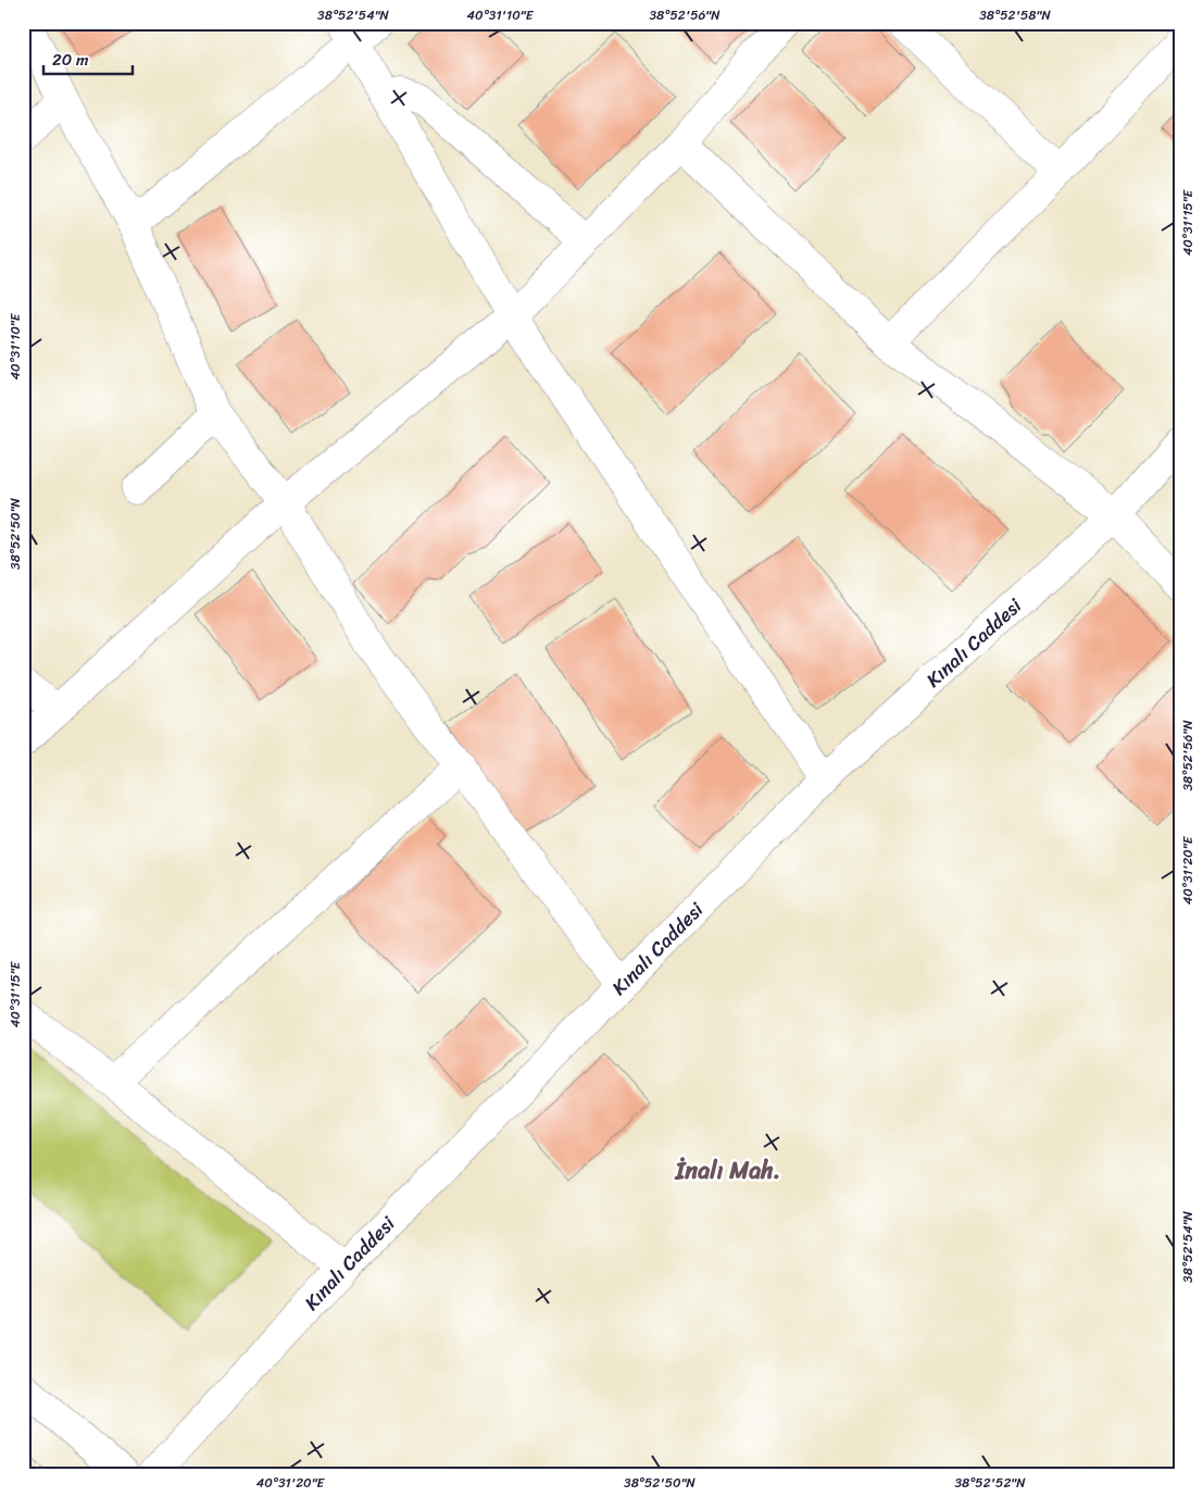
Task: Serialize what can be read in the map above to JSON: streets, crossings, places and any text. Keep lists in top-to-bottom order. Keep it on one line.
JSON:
{"streets":{"street":["Kınalı Caddesi"]},"districts":["İnalı Mah."],"scale_bar":"20 m","coordinates":["38°52'54\"N","40°31'10\"E","38°52'56\"N","38°52'58\"N","40°31'15\"E","38°52'50\"N","40°31'20\"E","38°52'52\"N"]}
